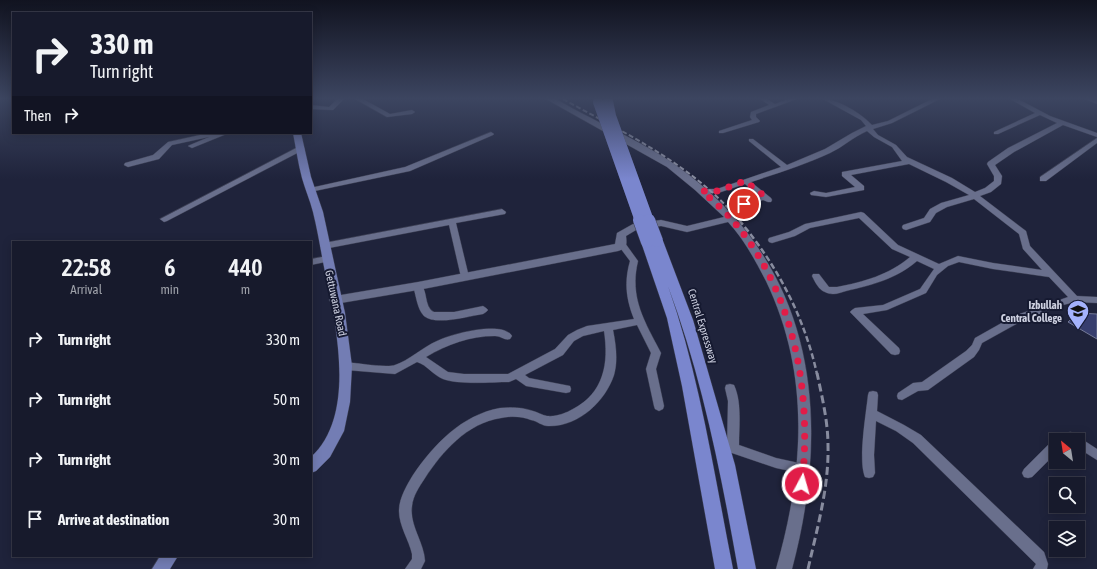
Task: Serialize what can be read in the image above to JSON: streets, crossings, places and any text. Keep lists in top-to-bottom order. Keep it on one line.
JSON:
{"streets":{"highway":["Central Expressway"],"main road":["Gettuwana Road"]},"places":{"school or university":["Izbullah Central College"]},"north":"top left","page":{"turn":["330 m","Turn right"],"then":"Then","eta":["22:58","Arrival","6","min","440","m"],"list":[{"name":"Turn right","value":"330 m"},{"name":"Turn right","value":"50 m"},{"name":"Turn right","value":"30 m"},{"name":"Arrive at destination","value":"30 m"}]}}
